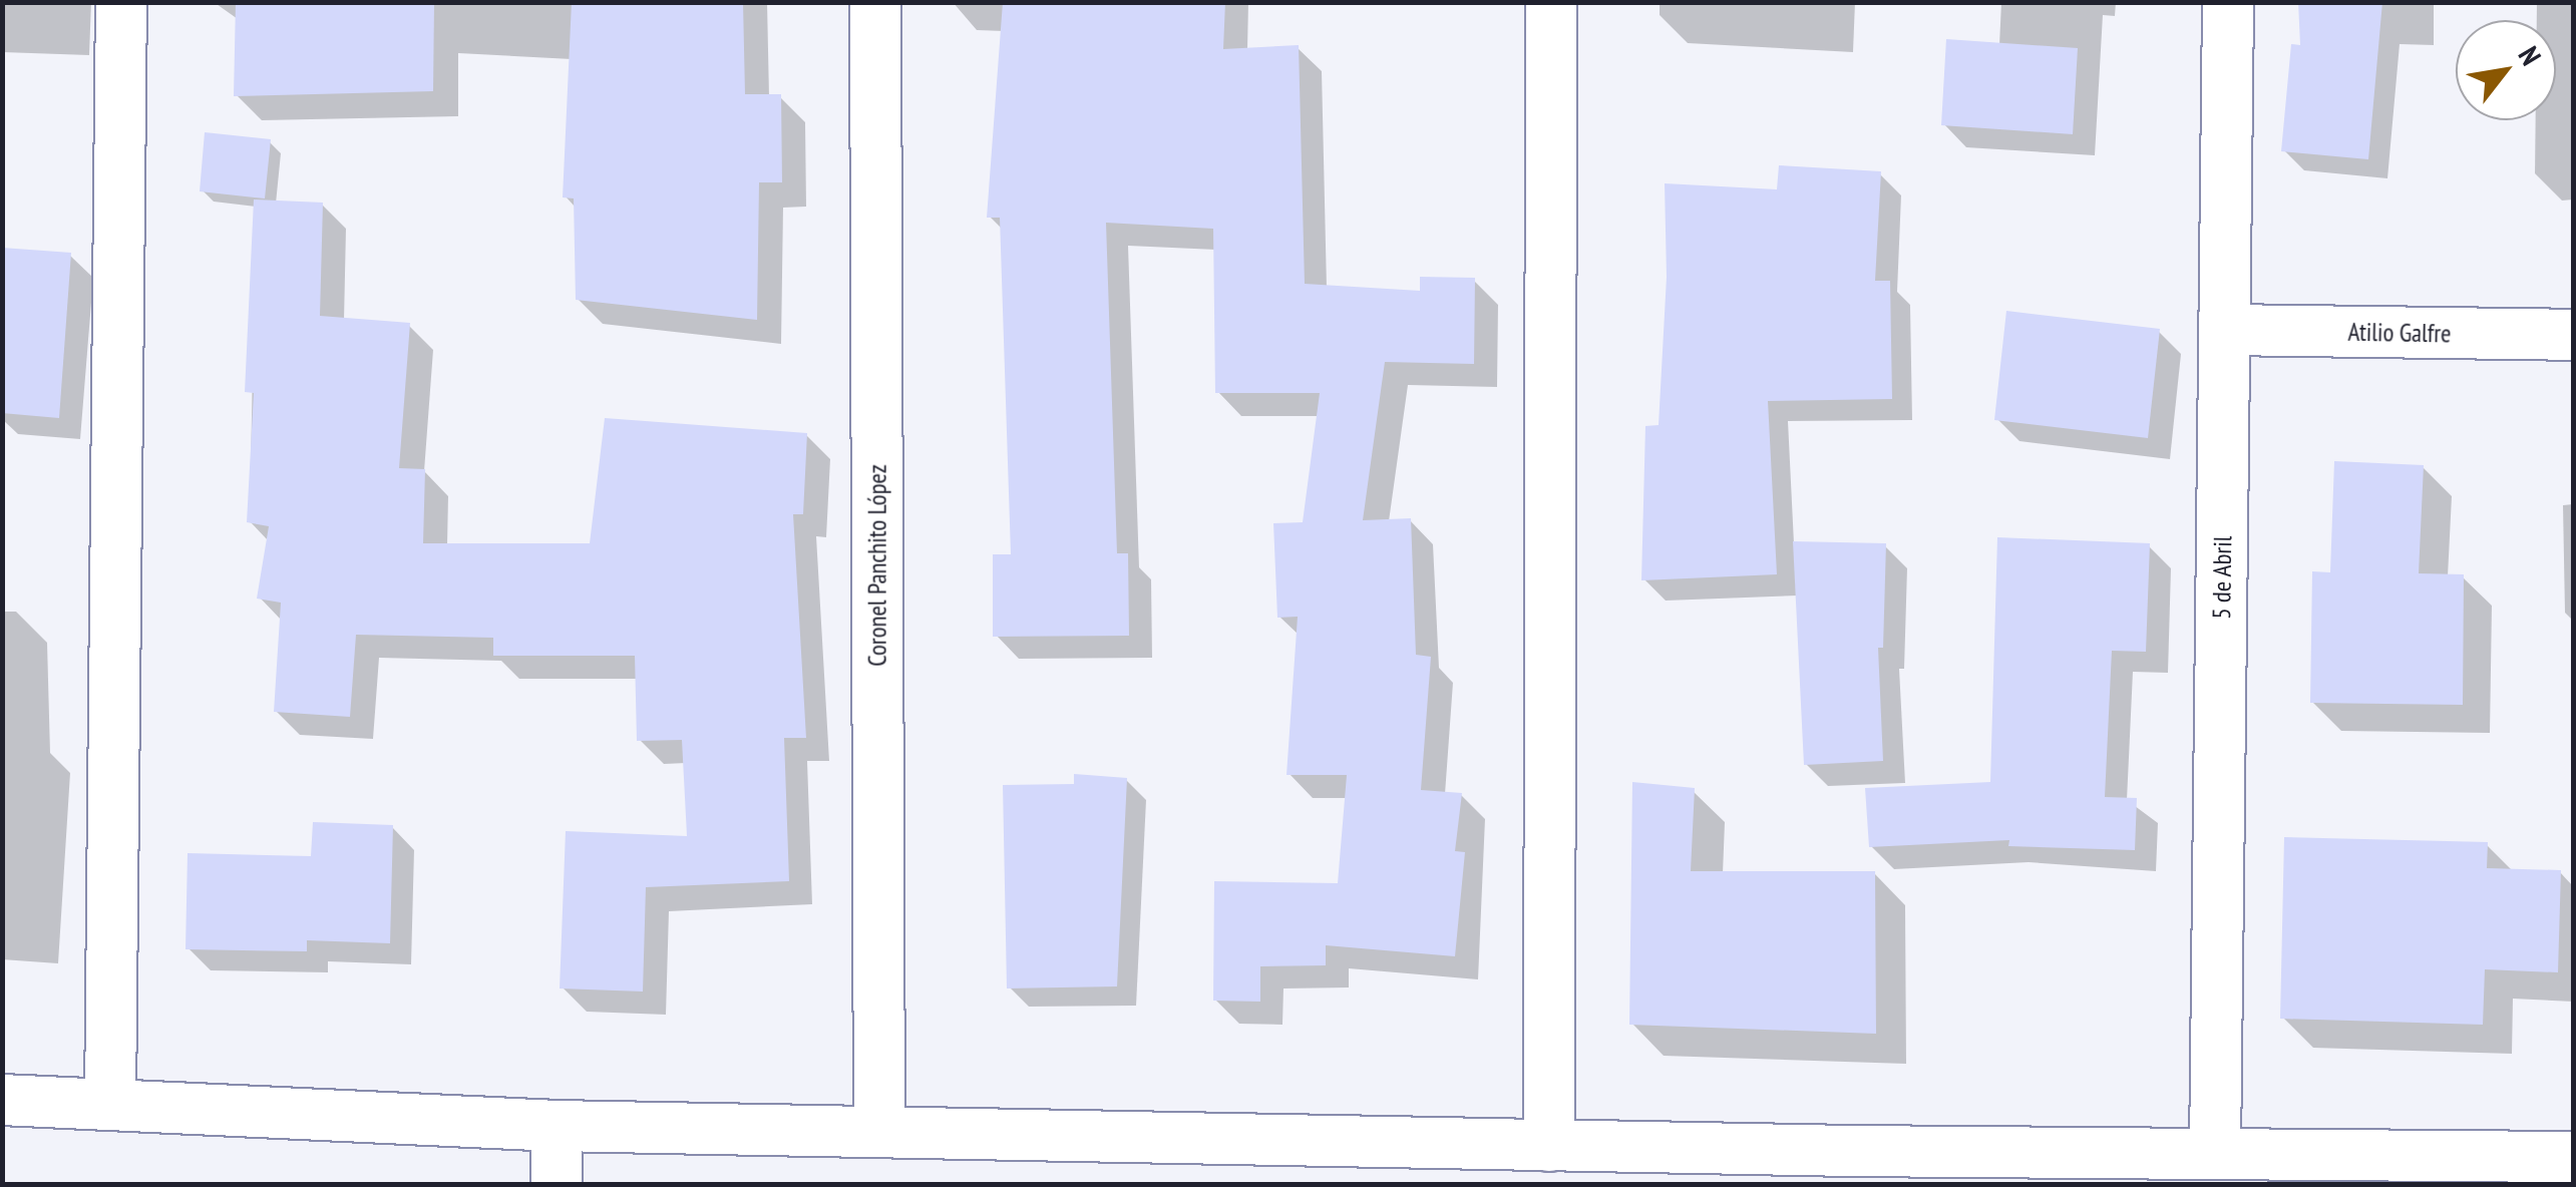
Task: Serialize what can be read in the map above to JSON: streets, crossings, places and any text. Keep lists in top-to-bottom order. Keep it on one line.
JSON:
{"streets":{"street":["Atilio Galfre","Coronel Panchito López","5 de Abril"]},"crossings":[["Atilio Galfre","5 de Abril"]],"north":"top right"}
